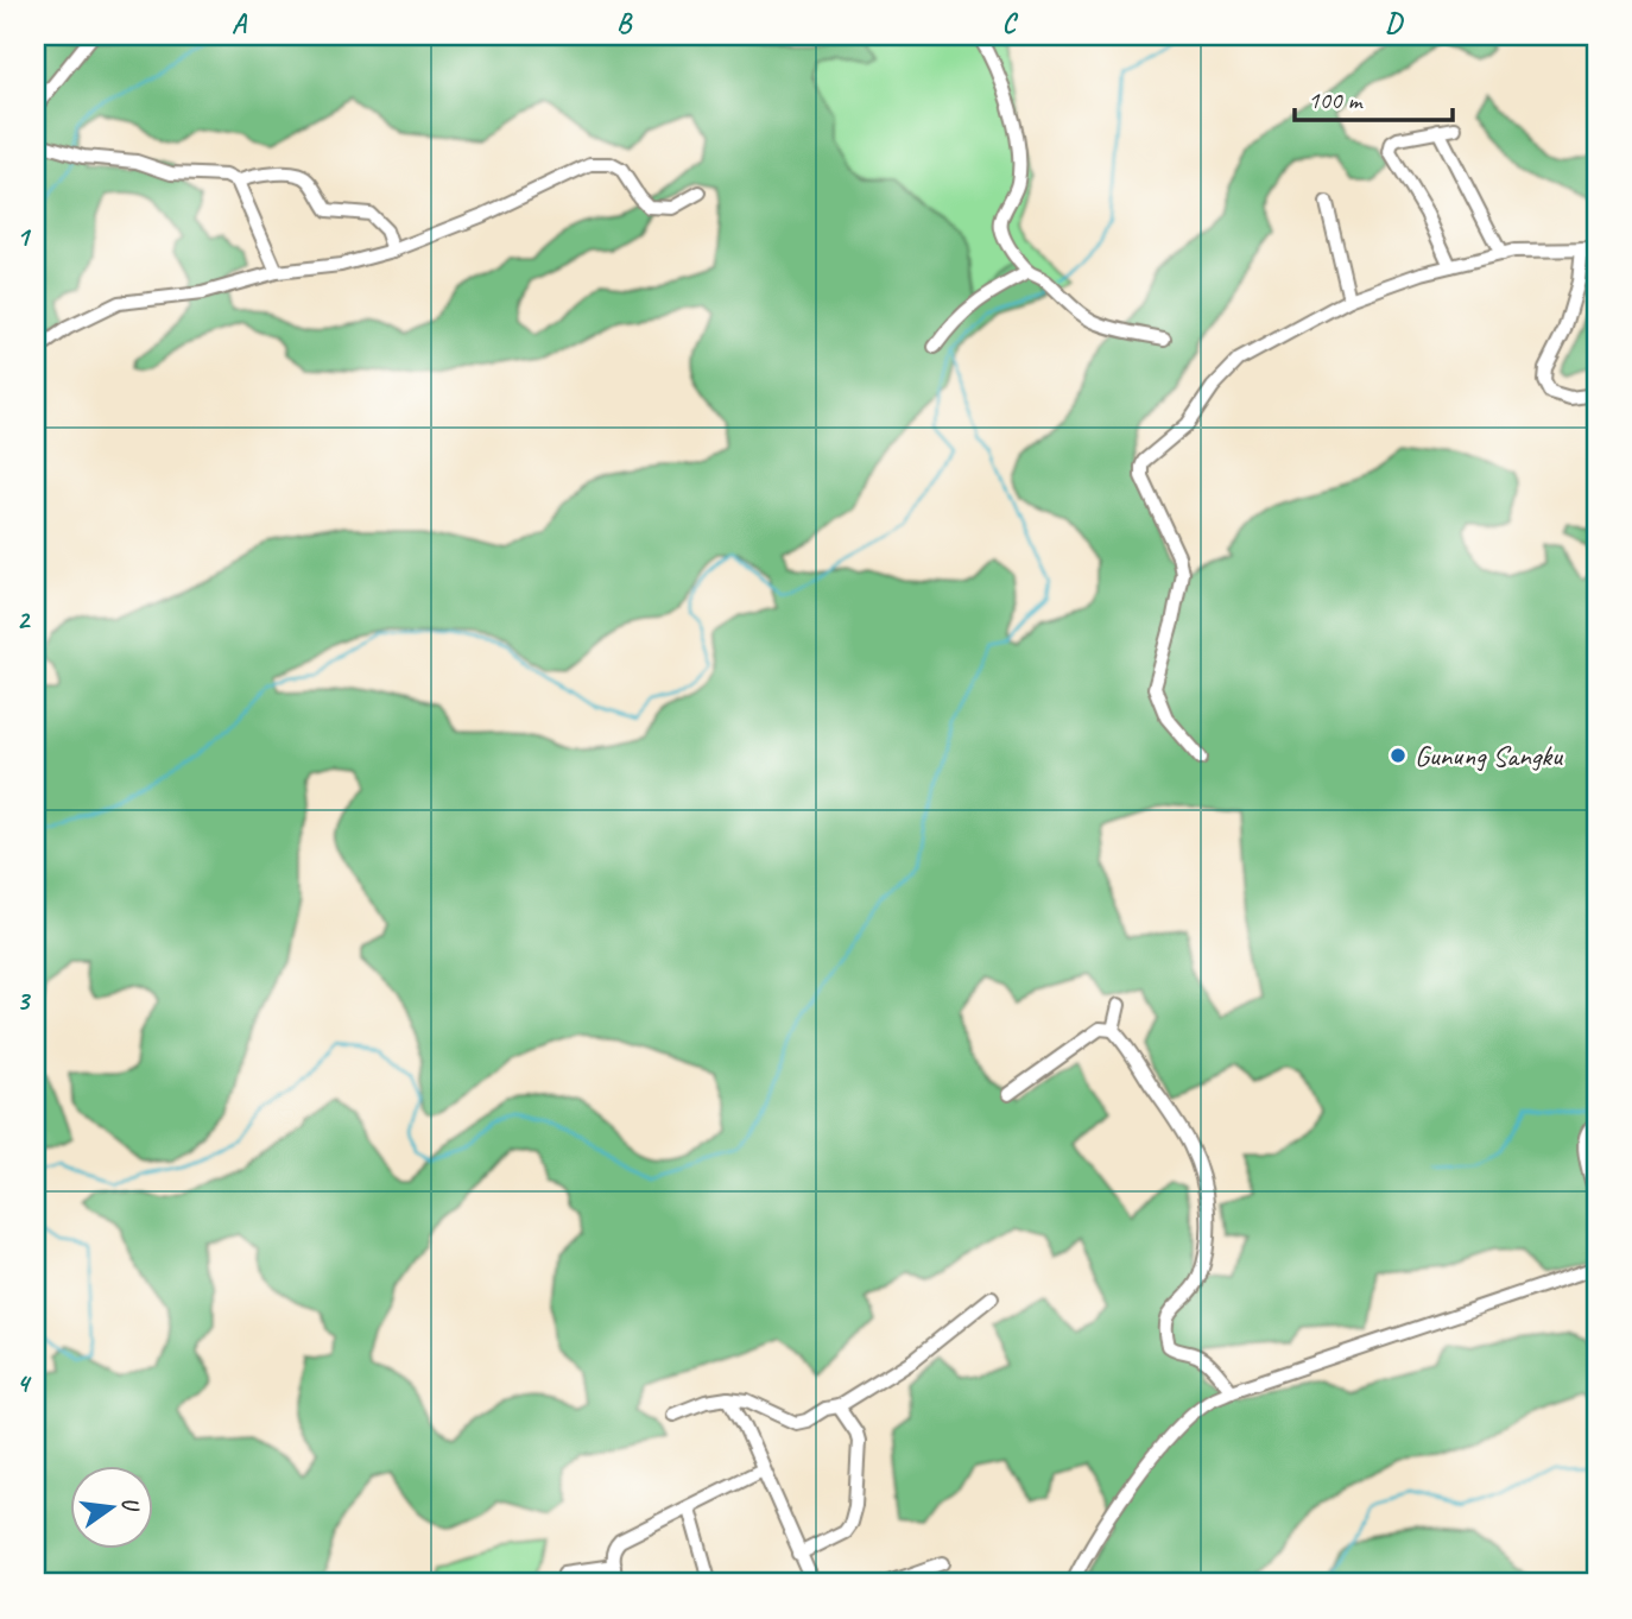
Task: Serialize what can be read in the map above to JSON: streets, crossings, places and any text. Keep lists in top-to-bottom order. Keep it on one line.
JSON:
{"places":["Gunung Sangku"],"scale_bar":"100 m","north":"right","grid":{"columns":["A","B","C","D"],"rows":["1","2","3","4"]}}
